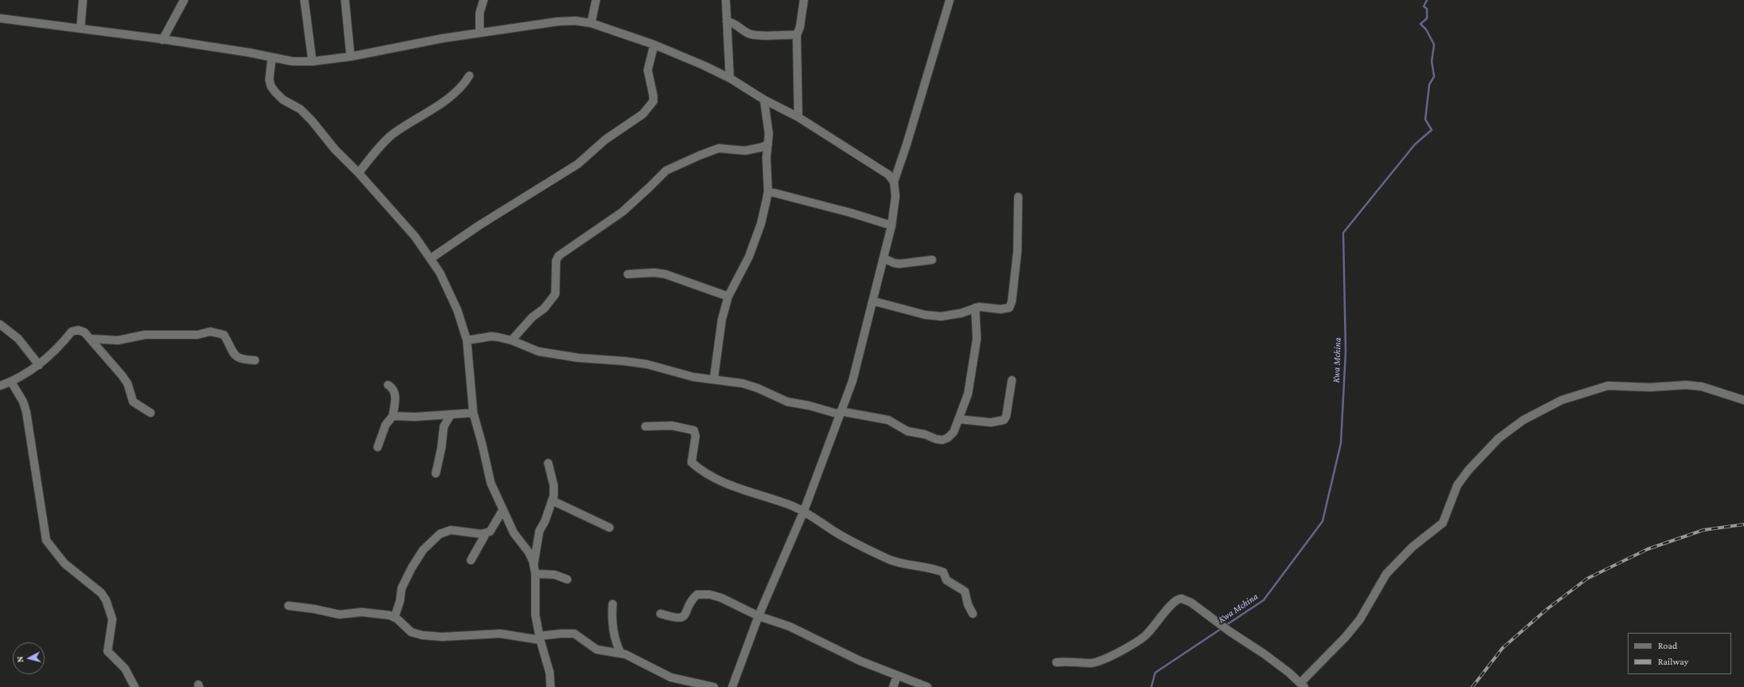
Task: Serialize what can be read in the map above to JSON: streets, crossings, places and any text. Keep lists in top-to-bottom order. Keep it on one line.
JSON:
{"water":["Kwa Mchina"],"legend":["Road","Railway"],"north":"left"}
